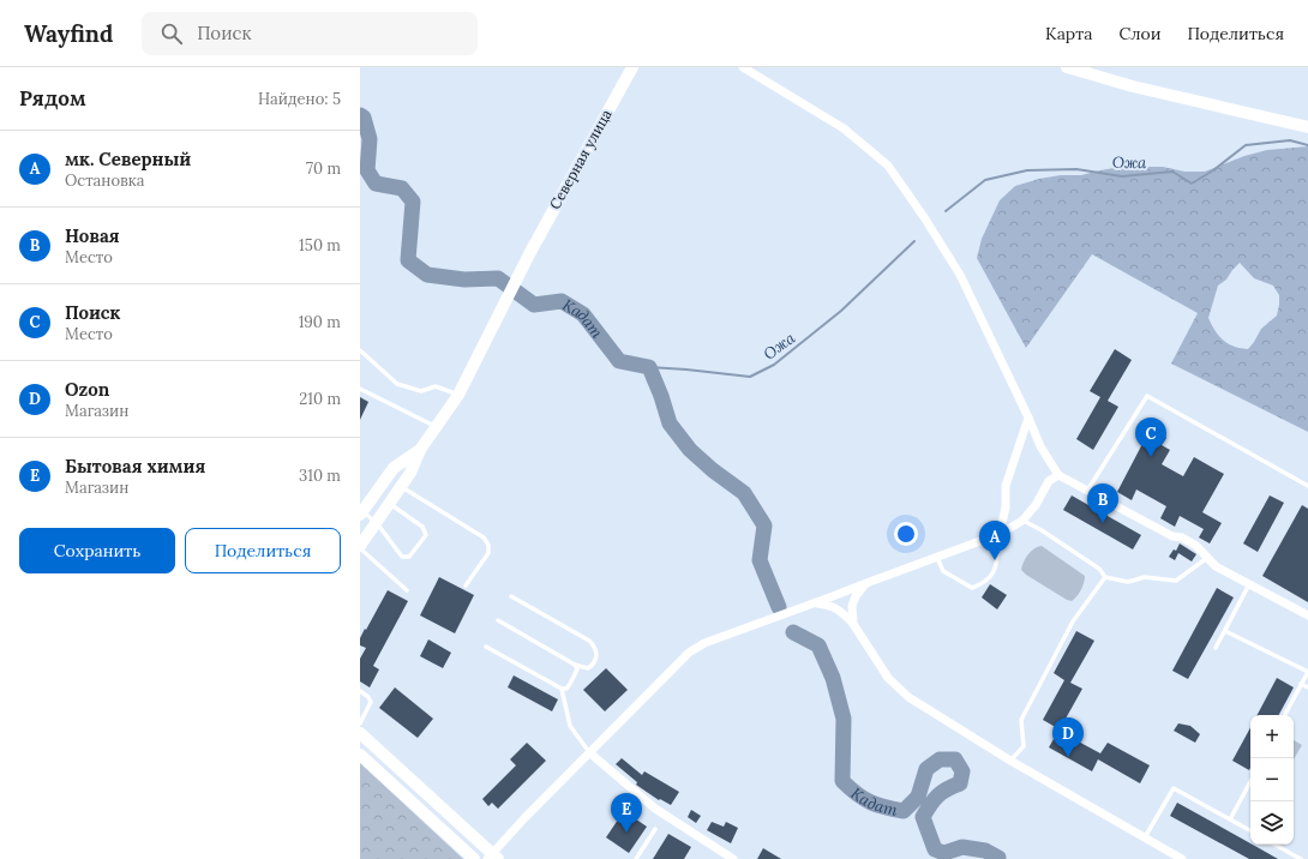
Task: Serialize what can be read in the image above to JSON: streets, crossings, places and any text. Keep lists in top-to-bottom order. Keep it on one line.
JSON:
{"streets":{"street":["Северная улица"]},"water":["Ожа","Кадат"],"page":{"header":"Wayfind","search":"Поиск","nav":["Карта","Слои","Поделиться"],"heading":["Рядом","Найдено: 5"],"list":[{"mark":"A","name":"мк. Северный","note":"Остановка","value":"70 m"},{"mark":"B","name":"Новая","note":"Место","value":"150 m"},{"mark":"C","name":"Поиск","note":"Место","value":"190 m"},{"mark":"D","name":"Ozon","note":"Магазин","value":"210 m"},{"mark":"E","name":"Бытовая химия","note":"Магазин","value":"310 m"}],"pins":["C","B","A","D","E"],"buttons":["Сохранить","Поделиться"],"map_buttons":["+","−"]}}
